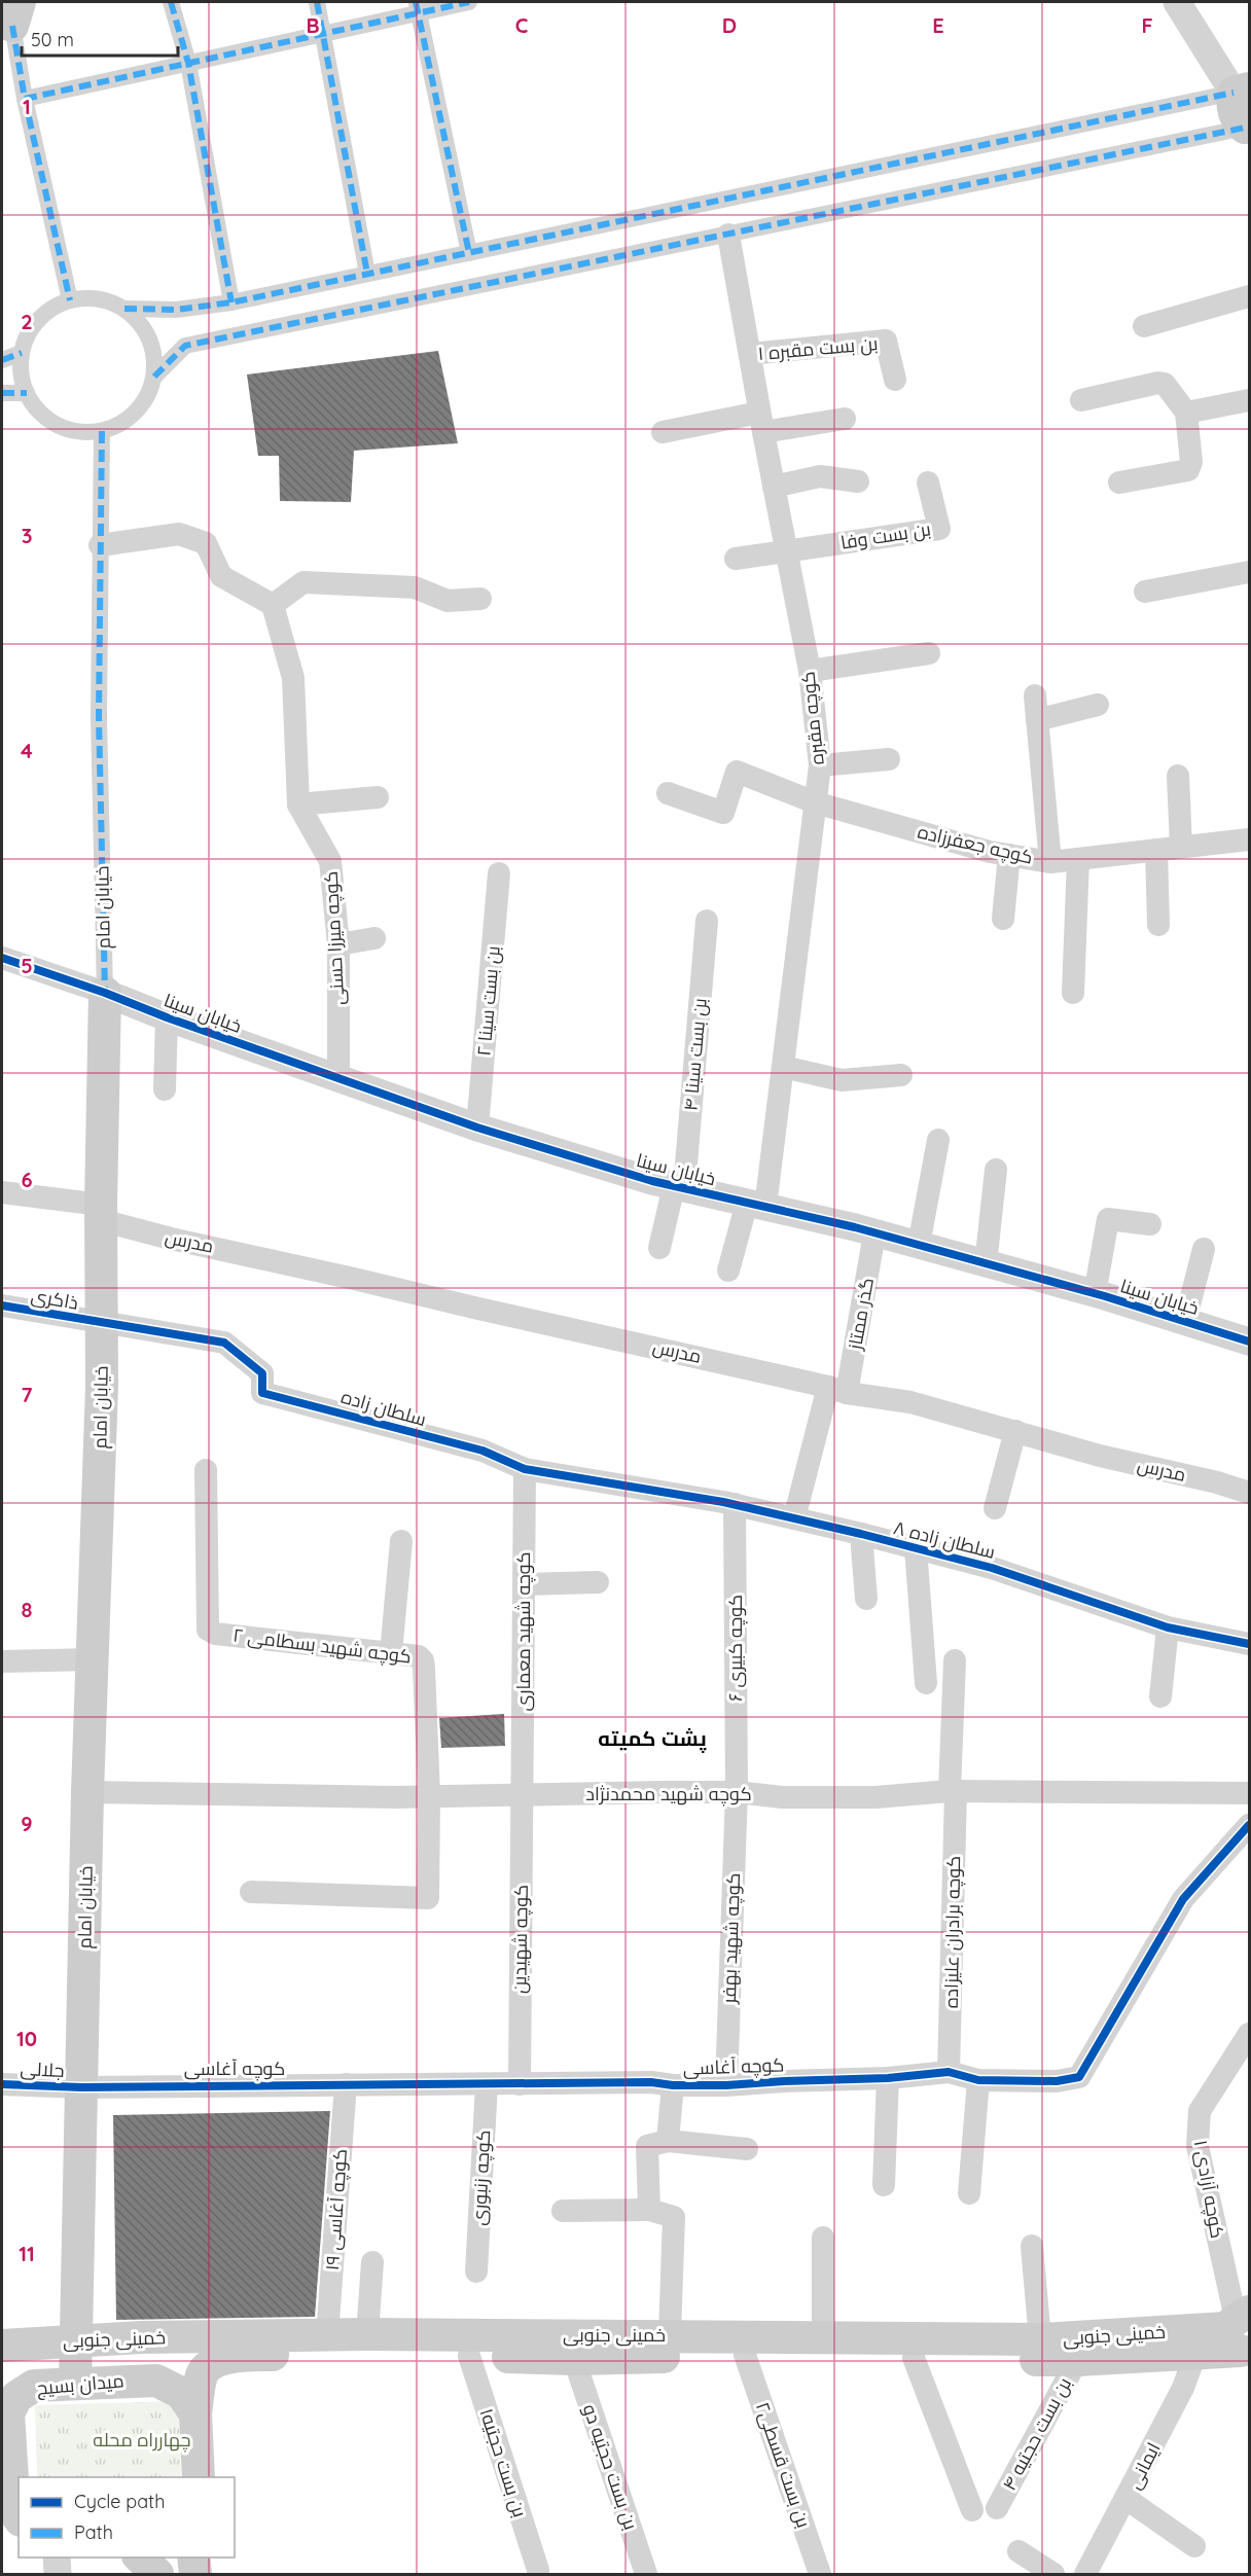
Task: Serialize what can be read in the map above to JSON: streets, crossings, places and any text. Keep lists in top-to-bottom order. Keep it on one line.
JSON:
{"streets":{"main road":["خیابان امام","خمینی جنوبی","میدان بسیج"],"street":["بن بست مقبره ۱","بن بست وفا","کوچه مقبره","کوچه جعفرزاده","کوچه میرزا حسنی","بن بست سینا ۲","خیابان سینا","بن بست سینا ۴","مدرس","ذاکری","گذر ممتاز","سلطان زاده","سلطان زاده ۸","کوچه شهید معماری","کوچه شهید بسطامی ۲","کوچه کبیری ۶","کوچه شهید محمدنژاد","کوچه برادران علیزاده","کوچه شهید بهفر","کوچه شهیدین","کوچه آغاسی","جلالی","کوچه زنبوری","کوچه آزادی ۱","کوچه آغاسی ۱۹","بن بست حجتیه ۴","بن بست حجتیه۱","بن بست قسطی۲","ایمانی","بن بست حجتیه دو"]},"crossings":[["بن بست مقبره ۱","کوچه مقبره"],["بن بست وفا","کوچه مقبره"],["کوچه مقبره","کوچه جعفرزاده"],["کوچه مقبره","خیابان سینا"],["خیابان امام","خیابان سینا"],["خیابان امام","مدرس"],["خیابان امام","ذاکری"],["خیابان امام","کوچه شهید محمدنژاد"],["خیابان امام","کوچه آغاسی"],["خیابان امام","جلالی"],["خیابان امام","خمینی جنوبی"],["خیابان امام","میدان بسیج"],["کوچه میرزا حسنی","خیابان سینا"],["بن بست سینا ۲","خیابان سینا"],["خیابان سینا","بن بست سینا ۴"],["خیابان سینا","گذر ممتاز"],["مدرس","گذر ممتاز"],["ذاکری","سلطان زاده"],["گذر ممتاز","سلطان زاده ۸"],["سلطان زاده","سلطان زاده ۸"],["سلطان زاده","کوچه شهید معماری"],["سلطان زاده ۸","کوچه کبیری ۶"],["کوچه شهید معماری","کوچه شهید محمدنژاد"],["کوچه شهید معماری","کوچه شهیدین"],["کوچه شهید بسطامی ۲","کوچه شهید محمدنژاد"],["کوچه کبیری ۶","کوچه شهید محمدنژاد"],["کوچه کبیری ۶","کوچه شهید بهفر"],["کوچه شهید محمدنژاد","کوچه برادران علیزاده"],["کوچه شهید محمدنژاد","کوچه شهید بهفر"],["کوچه شهید محمدنژاد","کوچه شهیدین"],["کوچه برادران علیزاده","کوچه آغاسی"],["کوچه شهید بهفر","کوچه آغاسی"],["کوچه شهیدین","کوچه آغاسی"],["کوچه آغاسی","جلالی"],["کوچه آغاسی","کوچه زنبوری"],["کوچه آغاسی","کوچه آغاسی ۱۹"],["کوچه آزادی ۱","خمینی جنوبی"],["کوچه آغاسی ۱۹","خمینی جنوبی"],["خمینی جنوبی","میدان بسیج"],["خمینی جنوبی","بن بست حجتیه ۴"],["خمینی جنوبی","بن بست حجتیه۱"],["خمینی جنوبی","بن بست قسطی۲"],["خمینی جنوبی","ایمانی"],["خمینی جنوبی","بن بست حجتیه دو"]],"districts":["پشت کمیته"],"parks":["چهارراه محله"],"legend":["Cycle path","Path"],"scale_bar":"50 m","grid":{"columns":["B","C","D","E","F"],"rows":["1","2","3","4","5","6","7","8","9","10","11"]}}
